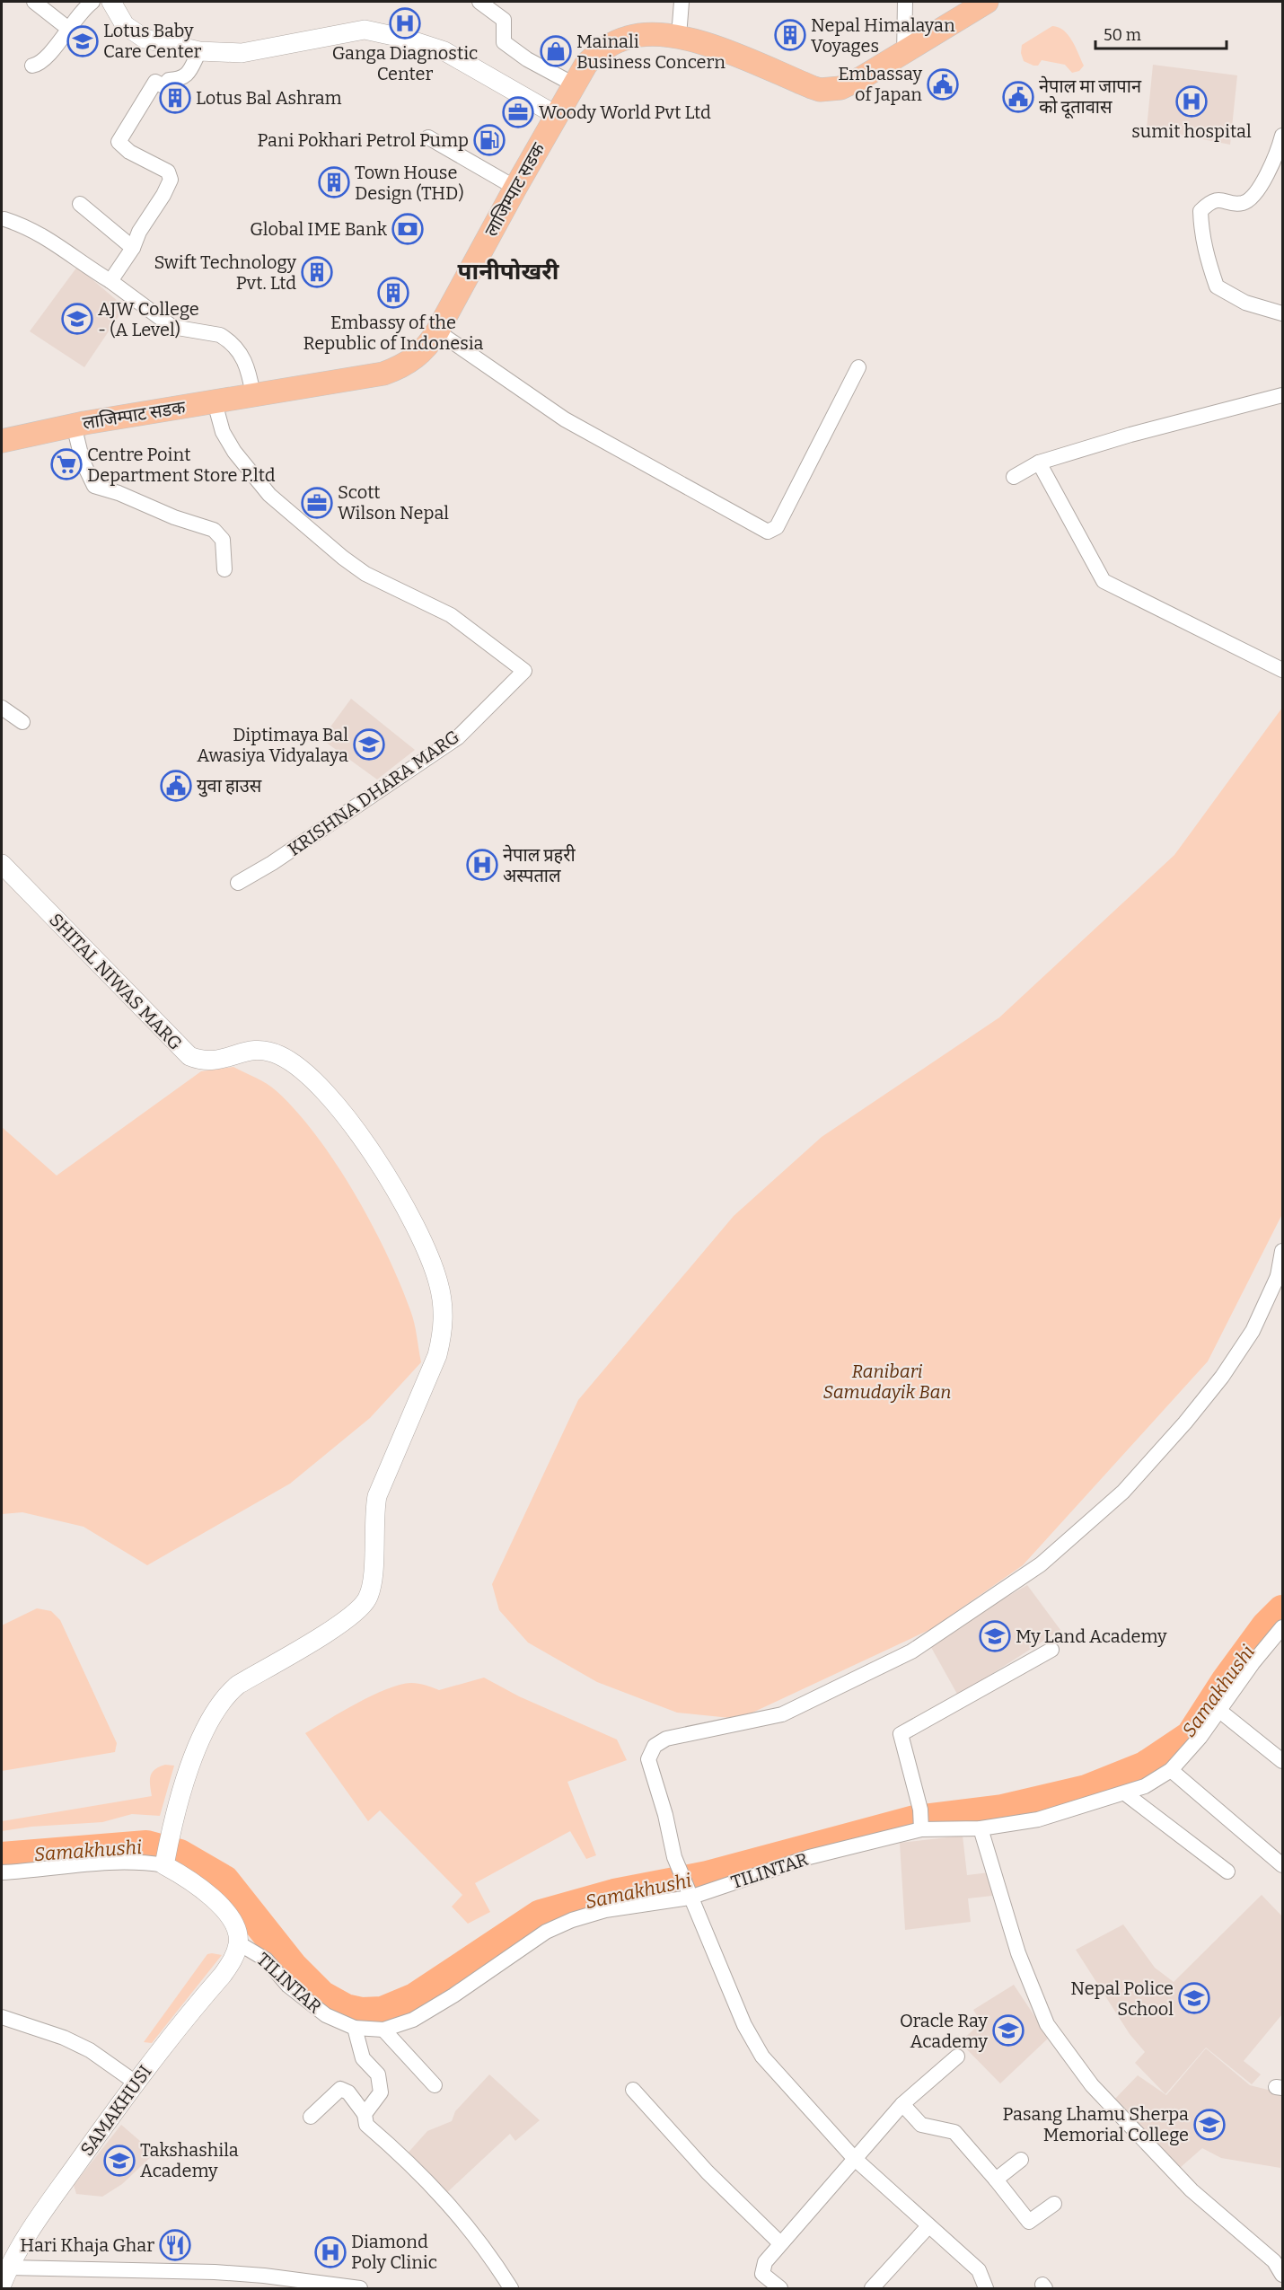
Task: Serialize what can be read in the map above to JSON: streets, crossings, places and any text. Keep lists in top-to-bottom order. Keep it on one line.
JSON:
{"streets":{"main road":["लाजिम्पाट सडक"],"street":["KRISHNA DHARA MARG","SHITAL NIWAS MARG","TILINTAR","SAMAKHUSI"]},"crossings":[["लाजिम्पाट सडक","KRISHNA DHARA MARG"],["TILINTAR","SAMAKHUSI"]],"districts":["पानीपोखरी"],"water":["Samakhushi"],"parks":["Ranibari Samudayik Ban"],"places":{"hospital":["Ganga Diagnostic Center","sumit hospital","नेपाल प्रहरी अस्पताल","Diamond Poly Clinic"],"building":["Nepal Himalayan Voyages","Lotus Bal Ashram","Town House Design (THD)","Swift Technology Pvt. Ltd","Embassy of the Republic of Indonesia"],"school or university":["Lotus Baby Care Center","AJW College - (A Level)","Diptimaya Bal Awasiya Vidyalaya","My Land Academy","Nepal Police School","Oracle Ray Academy","Pasang Lhamu Sherpa Memorial College","Takshashila Academy"],"shop":["Mainali Business Concern"],"public building":["Embassay of Japan","नेपाल मा जापान को दूतावास","युवा हाउस"],"office":["Woody World Pvt Ltd","Scott Wilson Nepal"],"fuel station":["Pani Pokhari Petrol Pump"],"bank":["Global IME Bank"],"supermarket":["Centre Point Department Store P.ltd"],"restaurant":["Hari Khaja Ghar"]},"scale_bar":"50 m"}
